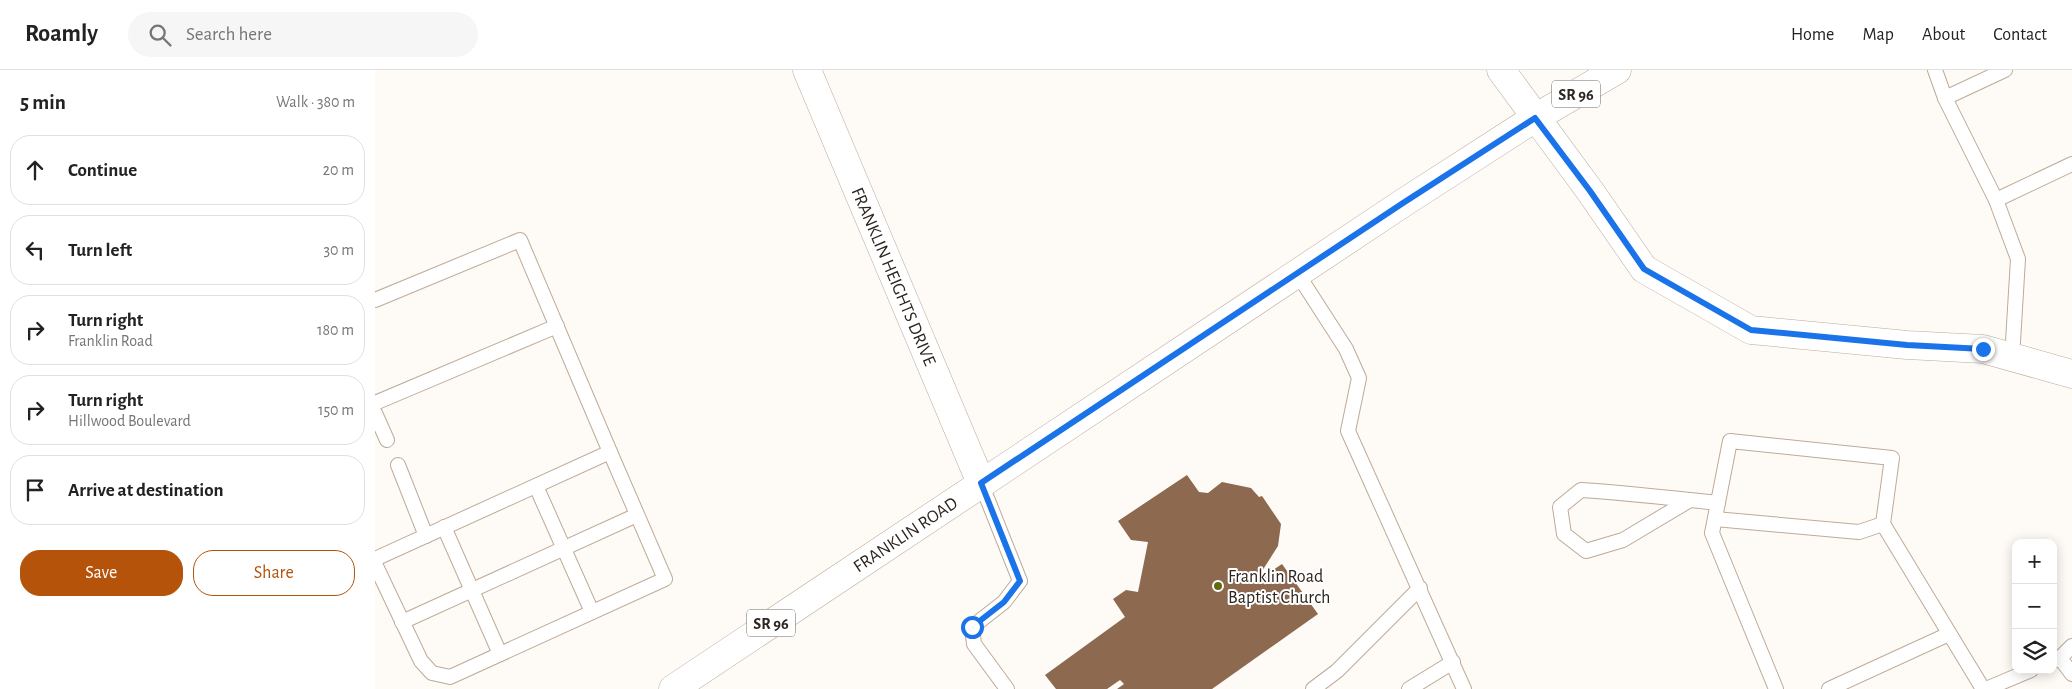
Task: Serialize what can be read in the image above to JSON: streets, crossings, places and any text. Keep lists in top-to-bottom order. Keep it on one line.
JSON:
{"streets":{"street":["SR 96","FRANKLIN HEIGHTS DRIVE","FRANKLIN ROAD"]},"crossings":[["FRANKLIN HEIGHTS DRIVE","FRANKLIN ROAD"]],"places":["Franklin Road Baptist Church"],"page":{"header":"Roamly","search":"Search here","nav":["Home","Map","About","Contact"],"heading":["5 min","Walk · 380 m"],"list":[["Continue","20 m"],["Turn left","30 m"],["Turn right","Franklin Road","180 m"],["Turn right","Hillwood Boulevard","150 m"],"Arrive at destination"],"buttons":["Save","Share"],"map_buttons":["+","−"]}}
